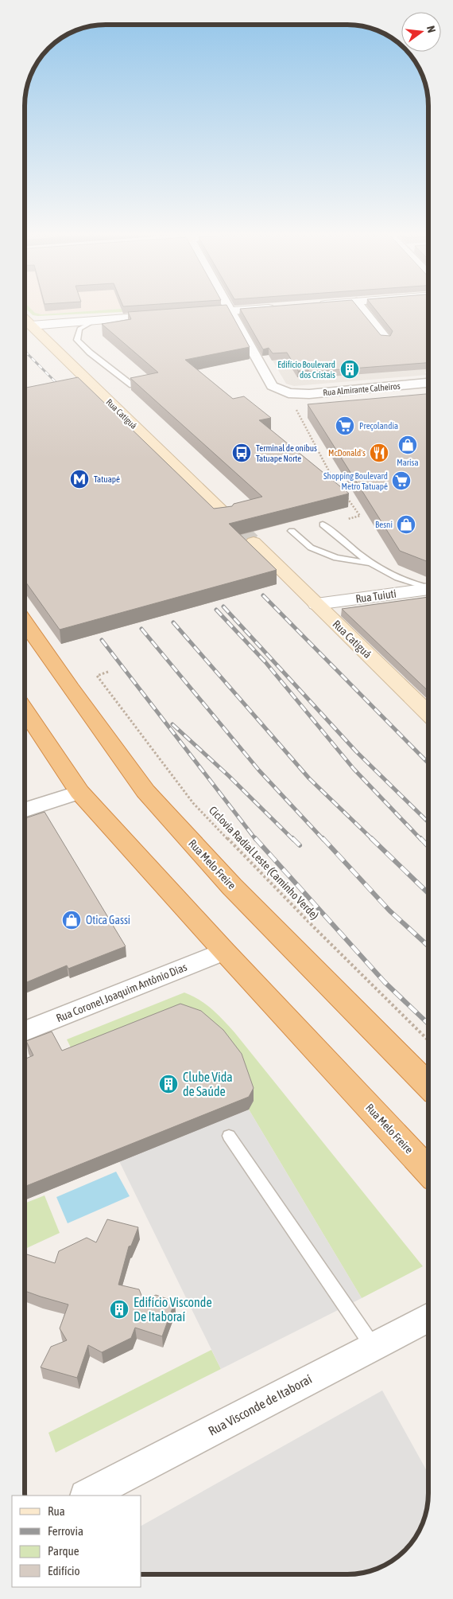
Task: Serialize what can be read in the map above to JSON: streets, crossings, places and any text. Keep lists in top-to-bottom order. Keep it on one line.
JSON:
{"streets":{"highway":["Rua Melo Freire"],"main road":["Rua Catiguá"],"street":["Rua Almirante Calheiros","Rua Tuiuti","Rua Coronel Joaquim Antônio Dias","Rua Visconde de Itaboraí"],"path":["Ciclovia Radial Leste (Caminho Verde)"]},"crossings":[["Rua Catiguá","Rua Tuiuti"],["Rua Melo Freire","Rua Coronel Joaquim Antônio Dias"]],"places":{"building":["Edifício Boulevard dos Cristais","Clube Vida de Saúde","Edifício Visconde De Itaboraí"],"supermarket":["Preçolandia","Shopping Boulevard Metro Tatuapé"],"shop":["Marisa","Besni","Otica Gassi"],"bus stop":["Terminal de onibus Tatuape Norte"],"restaurant":["McDonald's"],"metro station":["Tatuapé"]},"legend":["Rua","Ferrovia","Parque","Edifício"],"north":"right"}
